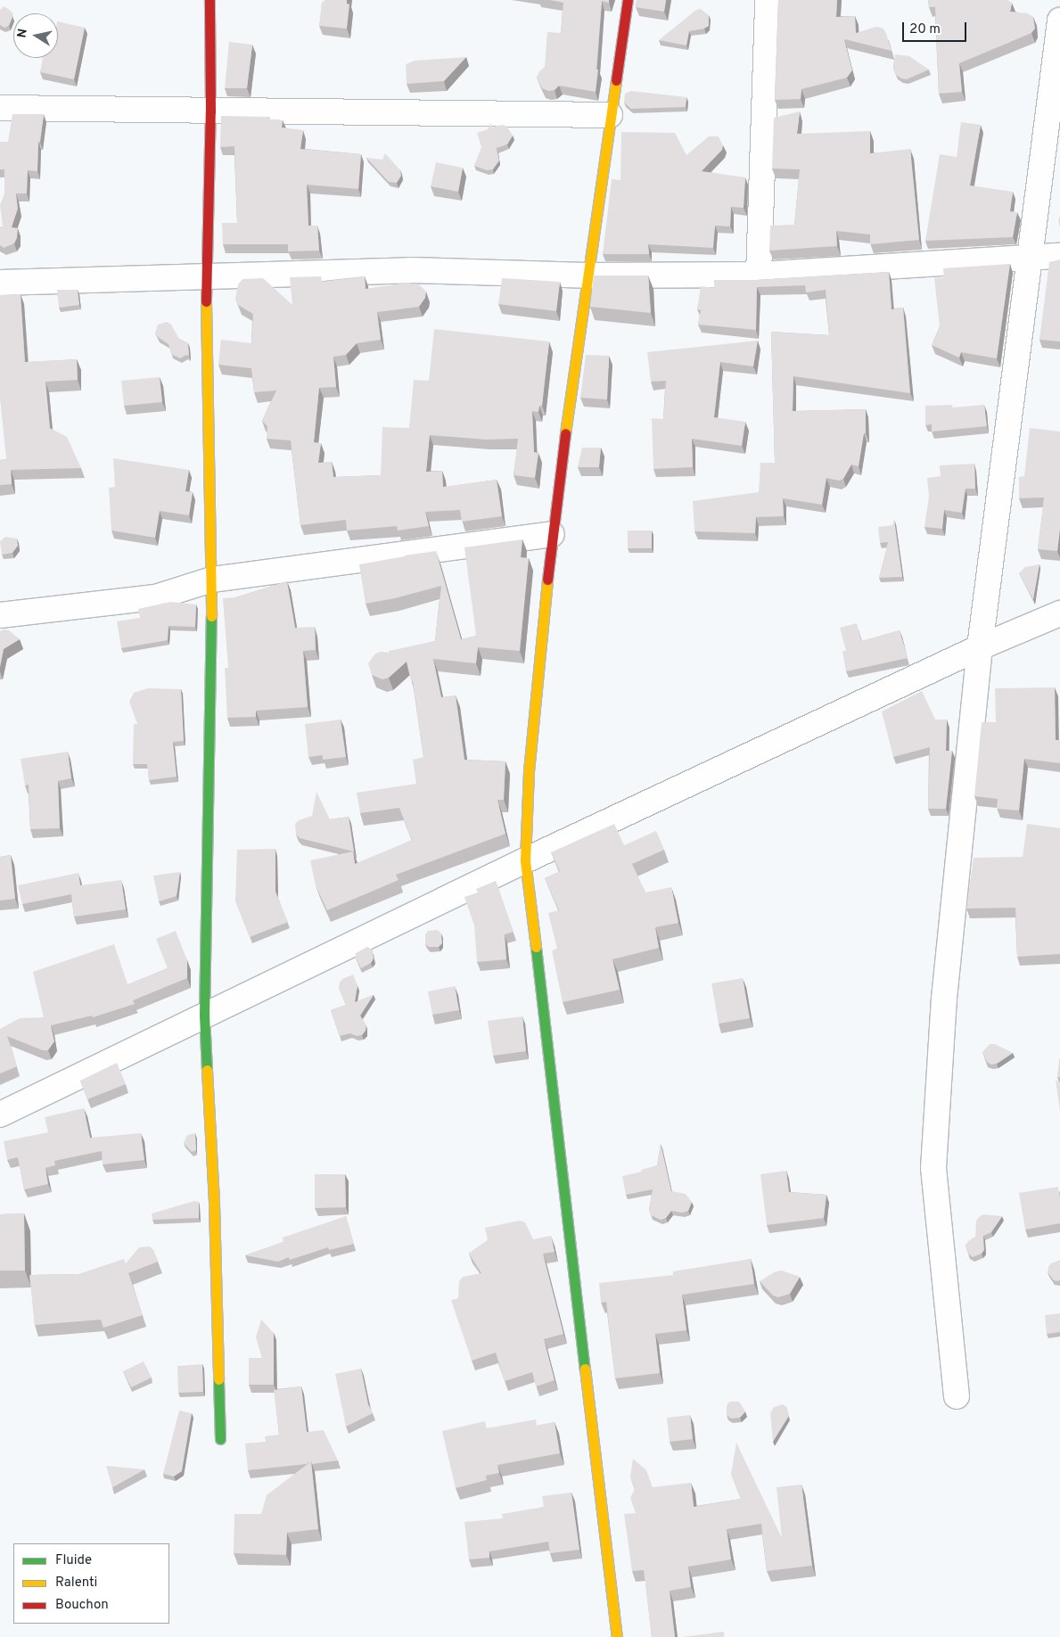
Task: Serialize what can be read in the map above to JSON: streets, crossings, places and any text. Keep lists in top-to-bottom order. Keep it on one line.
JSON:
{"legend":["Fluide","Ralenti","Bouchon"],"scale_bar":"20 m","north":"left"}
